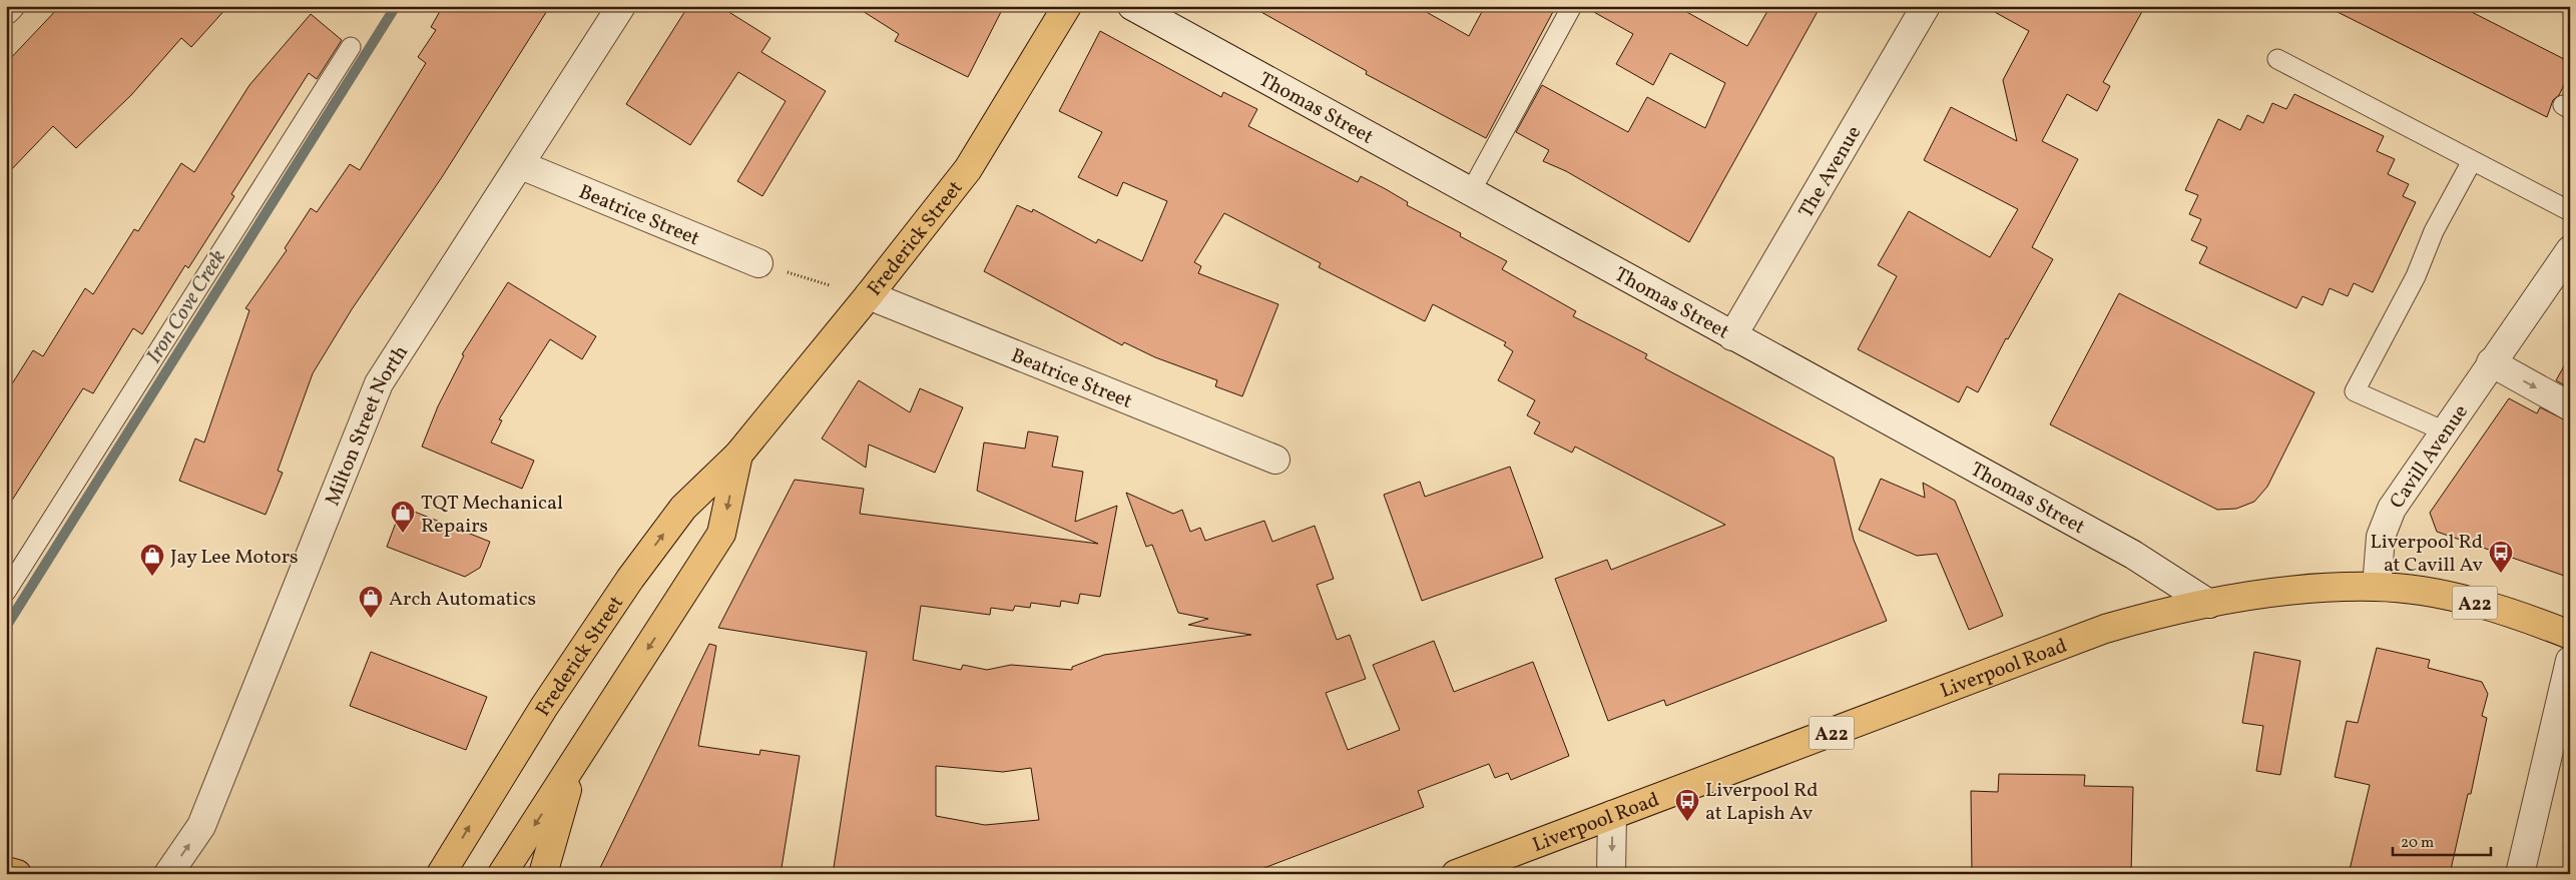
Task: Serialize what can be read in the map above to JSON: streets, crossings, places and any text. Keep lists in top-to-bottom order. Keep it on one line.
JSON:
{"streets":{"main road":["Frederick Street","A22","Liverpool Road"],"street":["Thomas Street","The Avenue","Beatrice Street","Milton Street North","Cavill Avenue"]},"crossings":[["Thomas Street","The Avenue"],["Thomas Street","Liverpool Road"],["Beatrice Street","Frederick Street"],["Beatrice Street","Milton Street North"],["Cavill Avenue","Liverpool Road"]],"one_way":["Milton Street North"],"water":["Iron Cove Creek"],"places":{"shop":["TQT Mechanical Repairs","Jay Lee Motors","Arch Automatics"],"bus stop":["Liverpool Rd at Cavill Av","Liverpool Rd at Lapish Av"]},"scale_bar":"20 m"}
